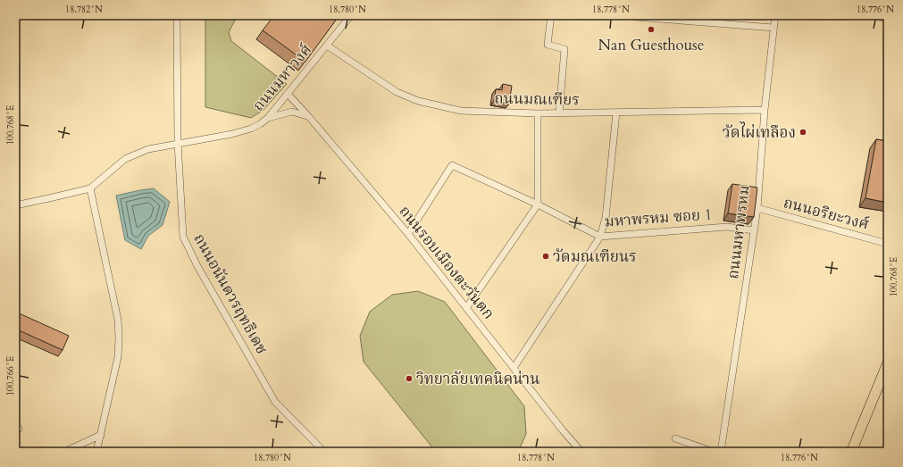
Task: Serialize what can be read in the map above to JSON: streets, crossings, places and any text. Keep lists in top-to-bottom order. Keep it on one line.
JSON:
{"streets":{"street":["ถนนมหาวงศ์","ถนนมณเฑียร","ถนนอริยะวงศ์","มหาพรหม ซอย 1","ถนนมหาพรหม","ถนนรอบเมืองตะวันตก","ถนนอนันตวรฤทธิเดช"]},"crossings":[["ถนนมหาวงศ์","ถนนมณเฑียร"],["ถนนมหาวงศ์","ถนนรอบเมืองตะวันตก"],["ถนนมหาวงศ์","ถนนอนันตวรฤทธิเดช"],["ถนนมณเฑียร","ถนนมหาพรหม"],["ถนนอริยะวงศ์","ถนนมหาพรหม"],["มหาพรหม ซอย 1","ถนนมหาพรหม"],["มหาพรหม ซอย 1","ถนนรอบเมืองตะวันตก"]],"places":["Nan Guesthouse","วัดไผ่เทลือง","วัดมณเฑียนร","วิทยาลัยเทคนิคน่าน"],"coordinates":["18.782°N","18.780°N","18.778°N","18.776°N","100.768°E","100.766°E"]}
